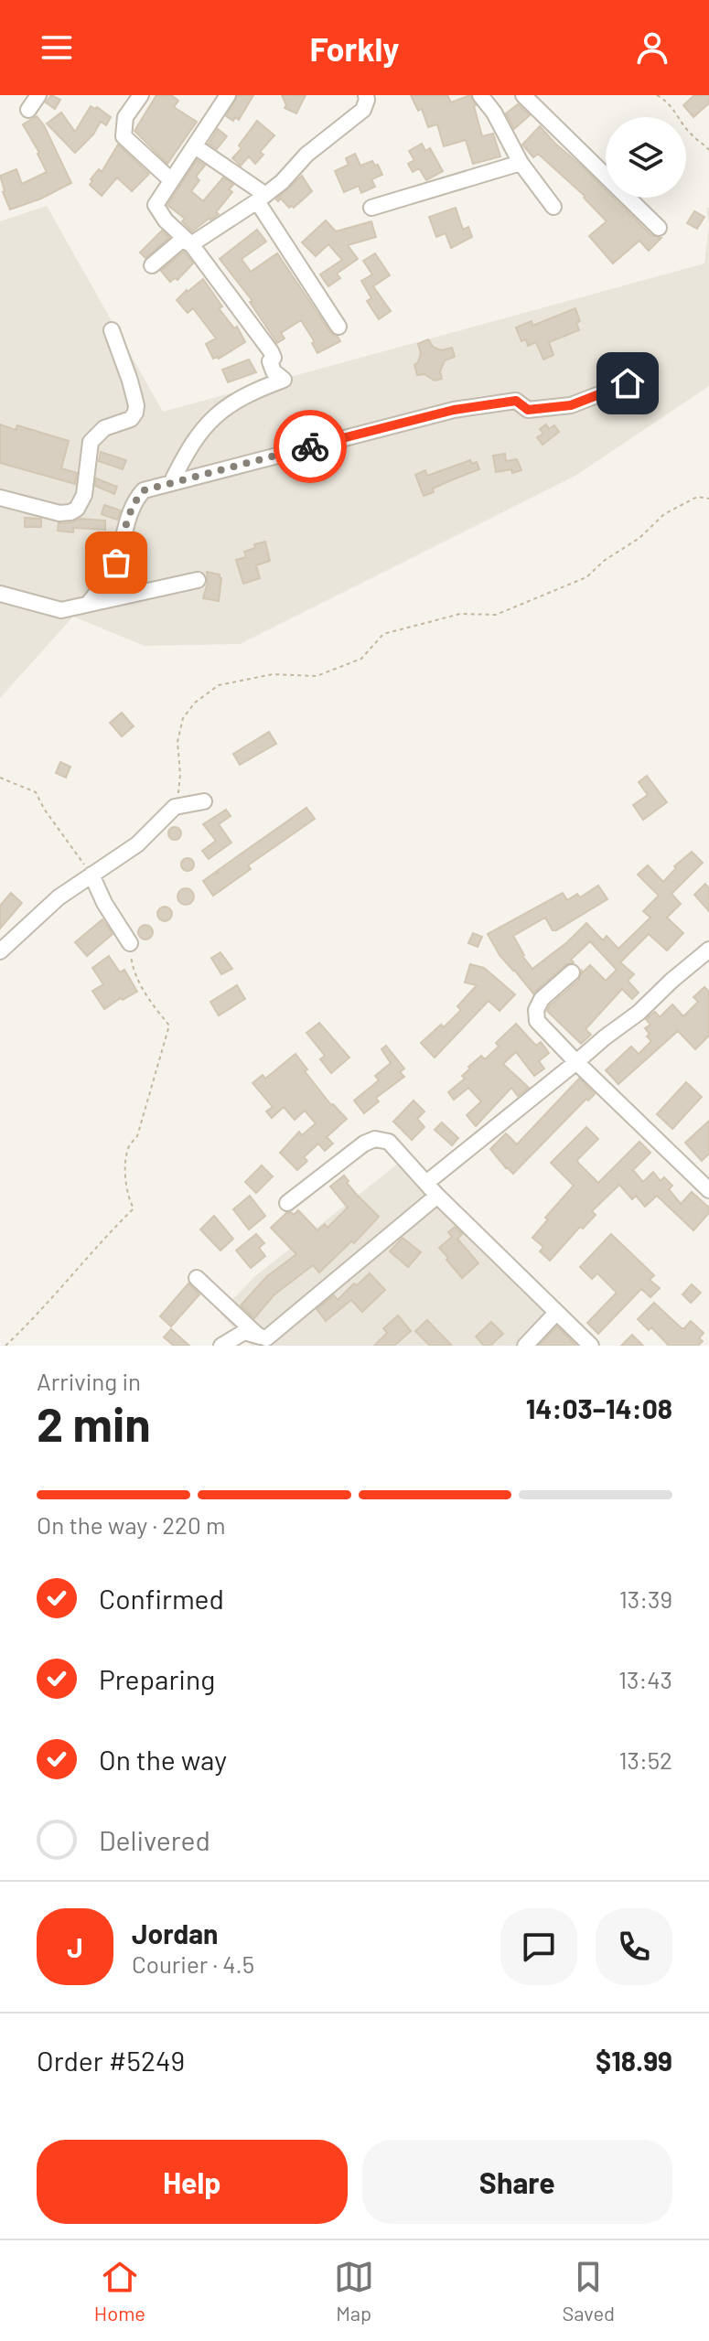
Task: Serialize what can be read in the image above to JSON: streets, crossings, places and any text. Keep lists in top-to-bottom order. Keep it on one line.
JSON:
{"page":{"header":"Forkly","heading":["2 min","Arriving in","14:03–14:08"],"panel":["Jordan","Courier · 4.5","Order #5249","$18.99"],"bar":"On the way · 220 m","list":[["Confirmed","13:39"],["Preparing","13:43"],["On the way","13:52"],"Delivered"],"round":"J","buttons":["Help","Share"],"tabs":["Home","Map","Saved"]}}
